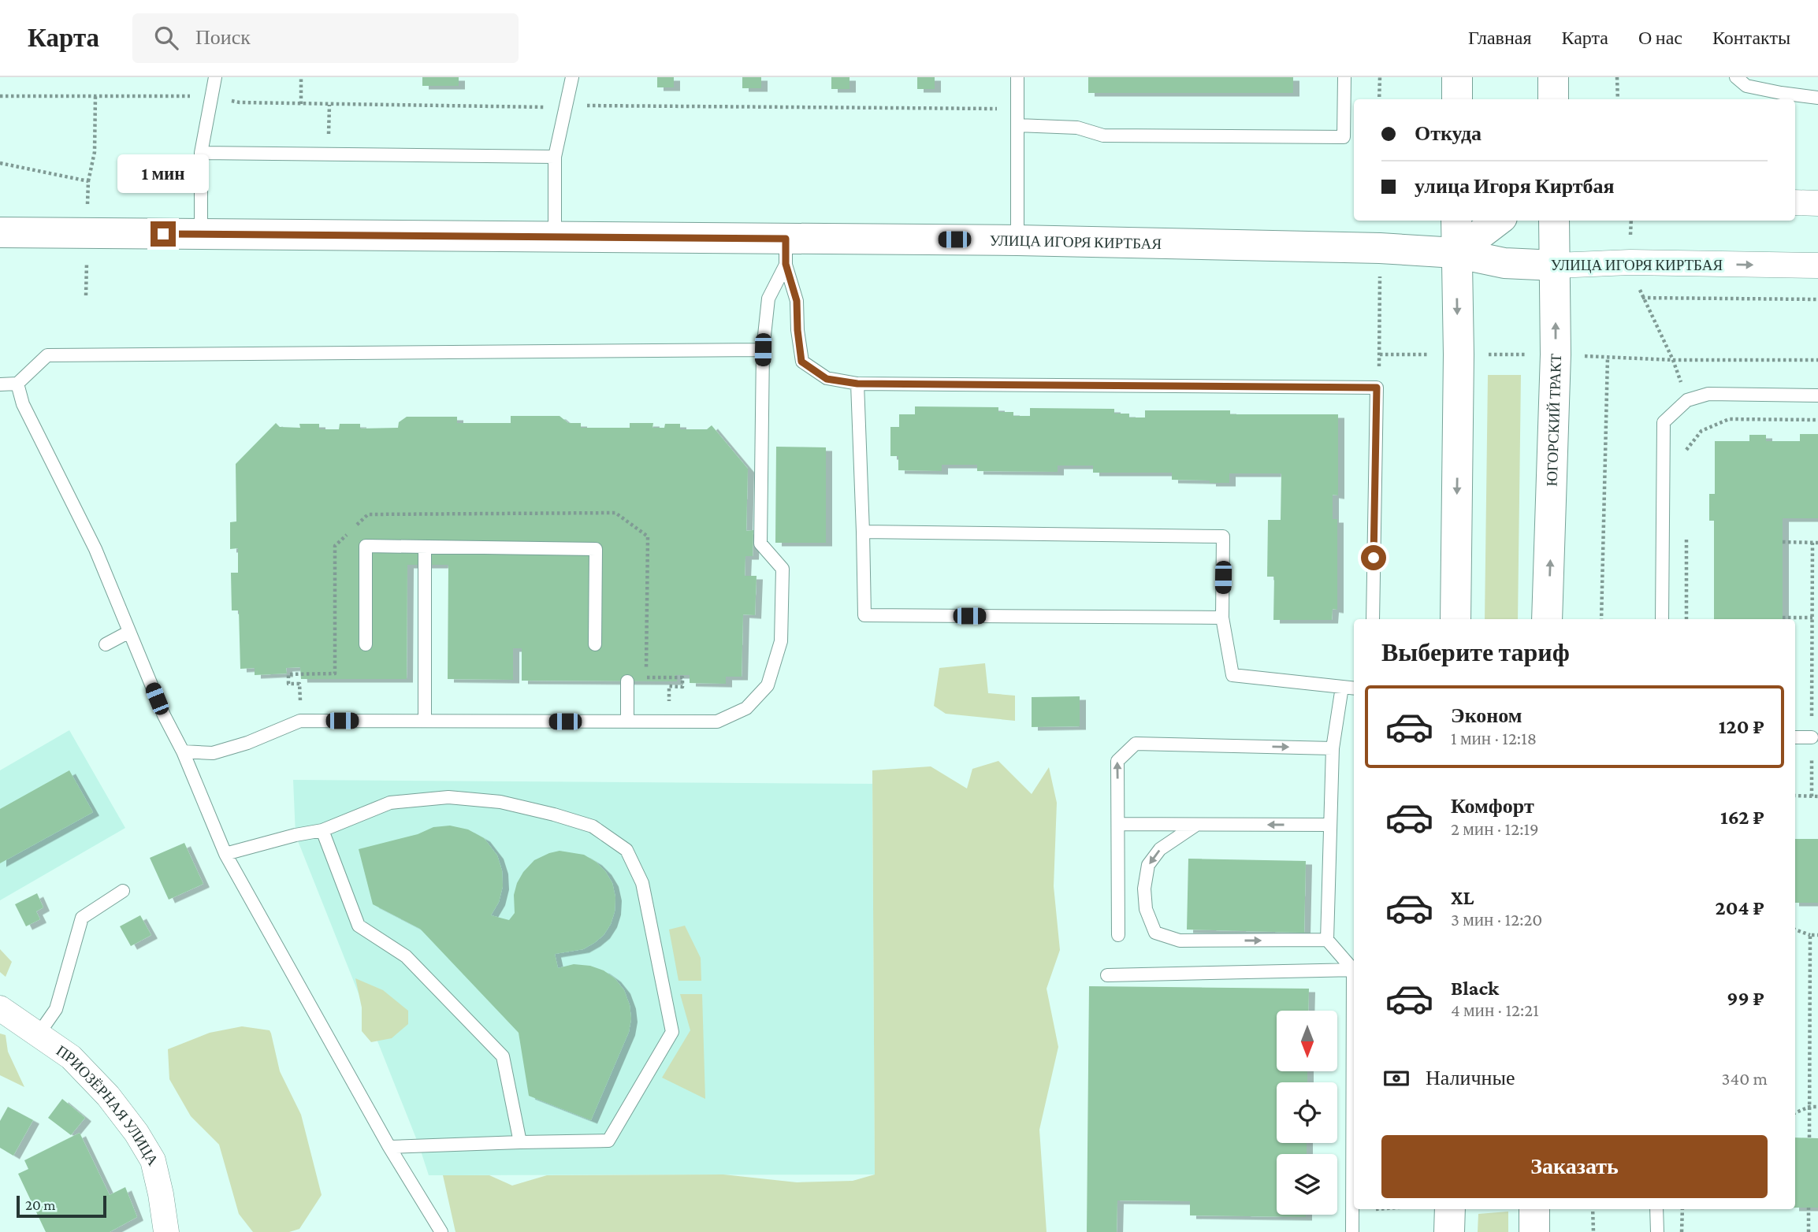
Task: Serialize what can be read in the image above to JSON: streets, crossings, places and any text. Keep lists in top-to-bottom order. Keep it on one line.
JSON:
{"streets":{"main road":["УЛИЦА ИГОРЯ КИРТБАЯ","ЮГОРСКИЙ ТРАКТ"],"street":["ПРИОЗЁРНАЯ УЛИЦА"]},"crossings":[["УЛИЦА ИГОРЯ КИРТБАЯ","ЮГОРСКИЙ ТРАКТ"]],"scale_bar":"20 m","north":"bottom","page":{"header":"Карта","search":"Поиск","nav":["Главная","Карта","О нас","Контакты"],"banner":["Откуда","улица Игоря Киртбая"],"bubble":"1 мин","heading":"Выберите тариф","list":[{"name":"Эконом","note":"1 мин · 12:18","value":"120 ₽"},{"name":"Комфорт","note":"2 мин · 12:19","value":"162 ₽"},{"name":"XL","note":"3 мин · 12:20","value":"204 ₽"},{"name":"Black","note":"4 мин · 12:21","value":"99 ₽"}],"pay":["Наличные","340 m"],"buttons":"Заказать","scale":"20 m"}}
